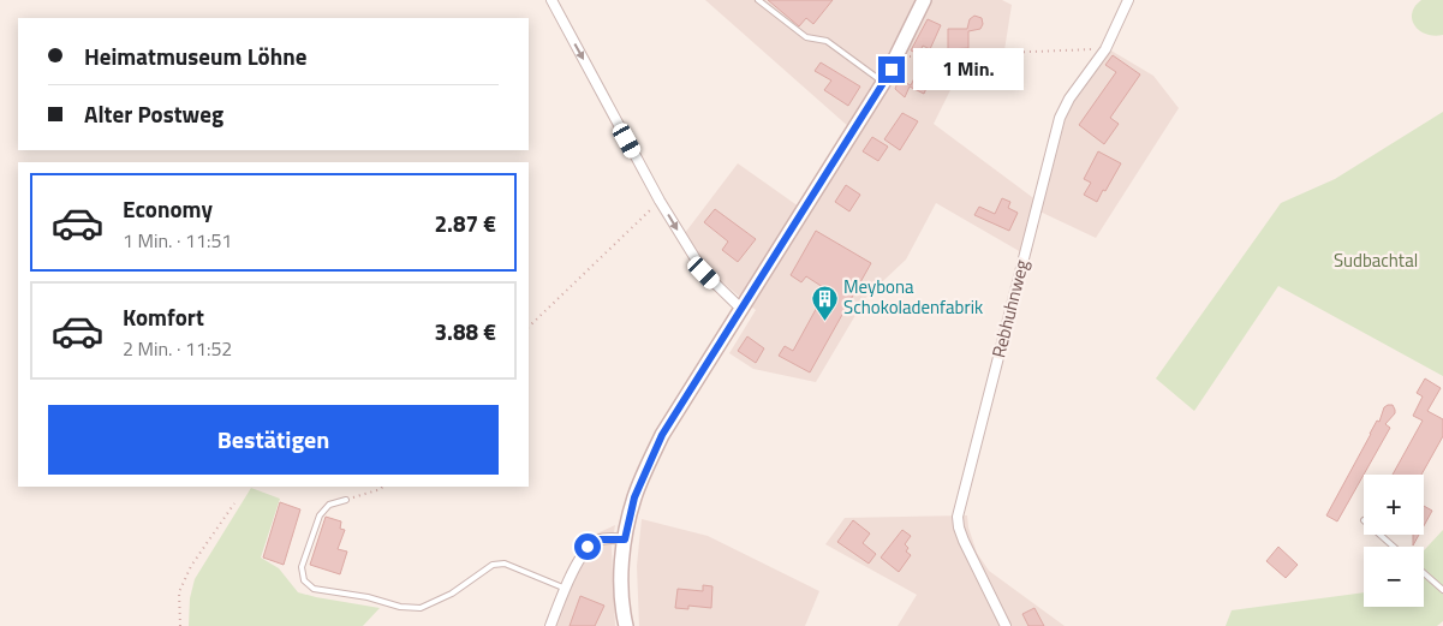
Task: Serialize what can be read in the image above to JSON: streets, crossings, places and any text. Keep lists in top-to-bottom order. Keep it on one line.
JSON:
{"streets":{"street":["Rebhuhnweg"]},"parks":["Sudbachtal"],"places":{"building":["Meybona Schokoladenfabrik"]},"page":{"banner":["Heimatmuseum Löhne","Alter Postweg"],"bubble":"1 Min.","list":[{"name":"Economy","note":"1 Min. · 11:51","value":"2.87 €"},{"name":"Komfort","note":"2 Min. · 11:52","value":"3.88 €"}],"buttons":"Bestätigen","map_buttons":["+","−"]}}
